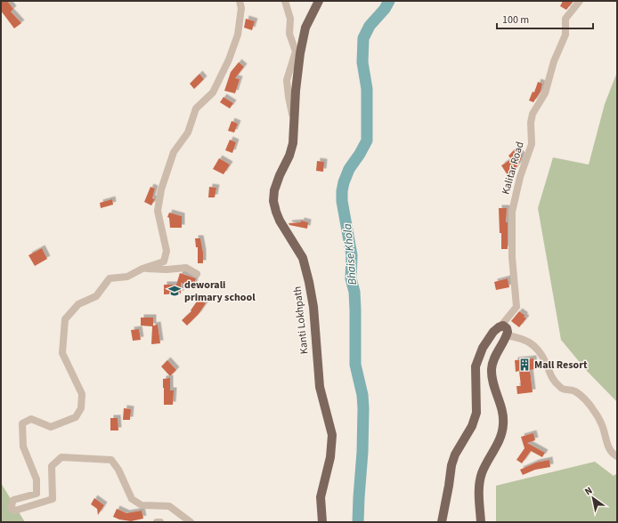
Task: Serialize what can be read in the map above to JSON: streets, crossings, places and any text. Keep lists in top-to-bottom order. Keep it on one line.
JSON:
{"streets":{"main road":["Kanti Lokhpath"],"street":["Kalitar Road"]},"water":["Bhaise Khola"],"places":{"school or university":["deworali primary school"],"building":["Mall Resort"]},"scale_bar":"100 m","north":"top left"}
